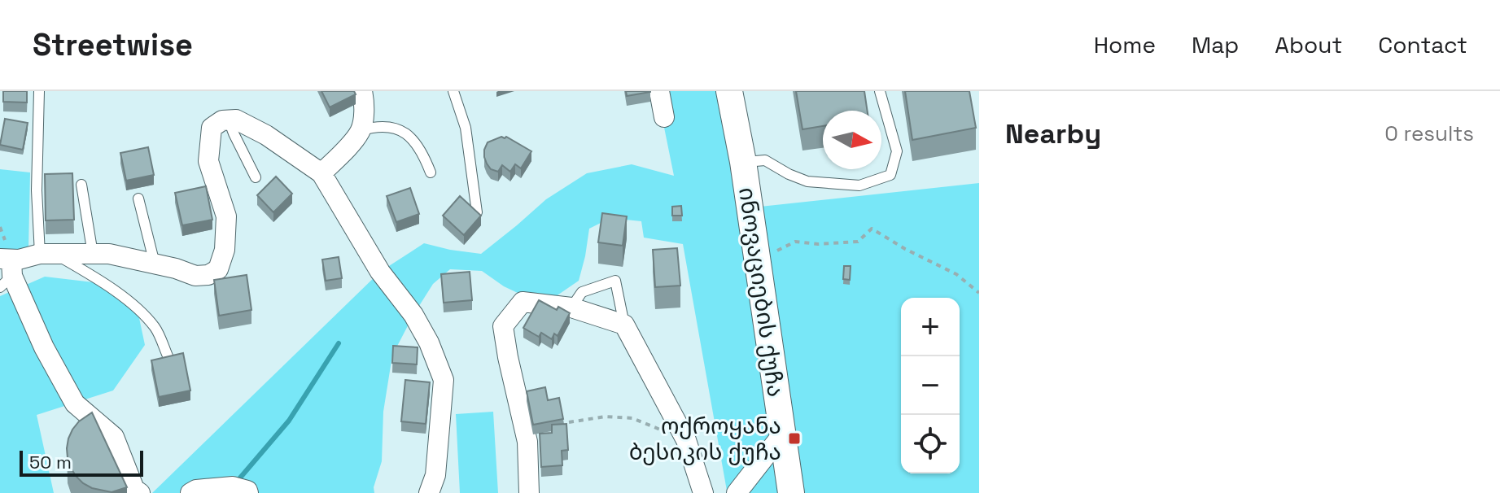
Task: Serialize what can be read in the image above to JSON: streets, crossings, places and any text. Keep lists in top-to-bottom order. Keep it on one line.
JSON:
{"streets":{"street":["ინოვაციების ქუჩა"]},"places":{"transit":["ოქროყანა ბესიკის ქუჩა"]},"scale_bar":"50 m","north":"right","page":{"header":"Streetwise","nav":["Home","Map","About","Contact"],"heading":["Nearby","0 results"],"map_buttons":["+","−"],"scale":"50 m"}}
